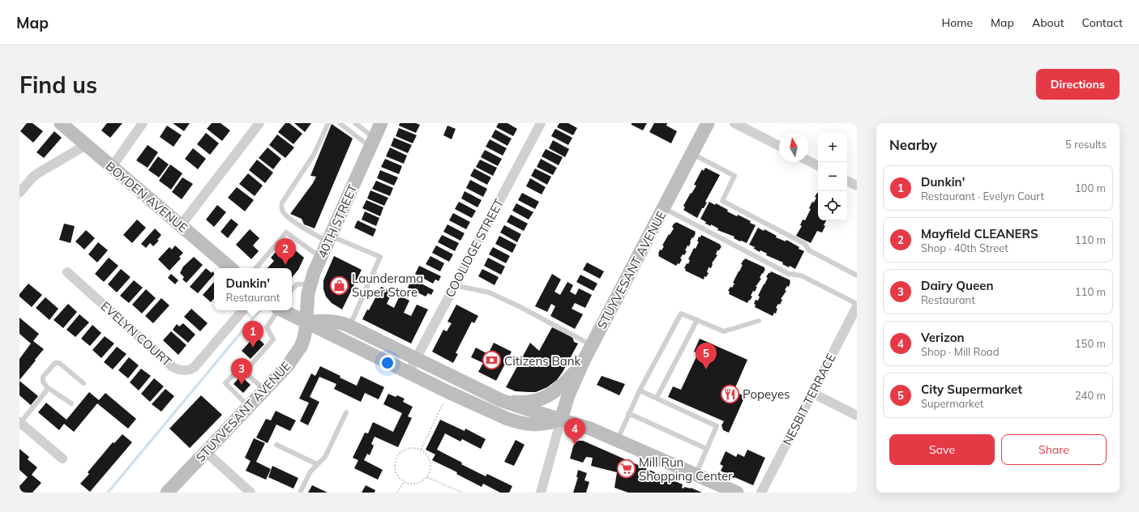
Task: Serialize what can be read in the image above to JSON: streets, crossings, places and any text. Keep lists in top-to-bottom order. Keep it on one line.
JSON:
{"streets":{"main road":["BOYDEN AVENUE","40TH STREET","STUYVESANT AVENUE"],"street":["COOLIDGE STREET","EVELYN COURT","NESBIT TERRACE"]},"crossings":[["40TH STREET","STUYVESANT AVENUE"]],"places":{"shop":["Launderama Super Store"],"bank":["Citizens Bank"],"restaurant":["Popeyes"],"supermarket":["Mill Run Shopping Center"]},"north":"top","page":{"header":"Map","nav":["Home","Map","About","Contact"],"buttons":["Directions",["Save","Share"]],"title":"Find us","heading":["Nearby","5 results"],"map_buttons":["+","−"],"list":[{"mark":"1","name":"Dunkin'","note":"Restaurant · Evelyn Court","value":"100 m"},{"mark":"2","name":"Mayfield CLEANERS","note":"Shop · 40th Street","value":"110 m"},{"mark":"3","name":"Dairy Queen","note":"Restaurant","value":"110 m"},{"mark":"4","name":"Verizon","note":"Shop · Mill Road","value":"150 m"},{"mark":"5","name":"City Supermarket","note":"Supermarket","value":"240 m"}],"pins":["2","1","5","3","4"],"popup":["Dunkin'","Restaurant"]}}
